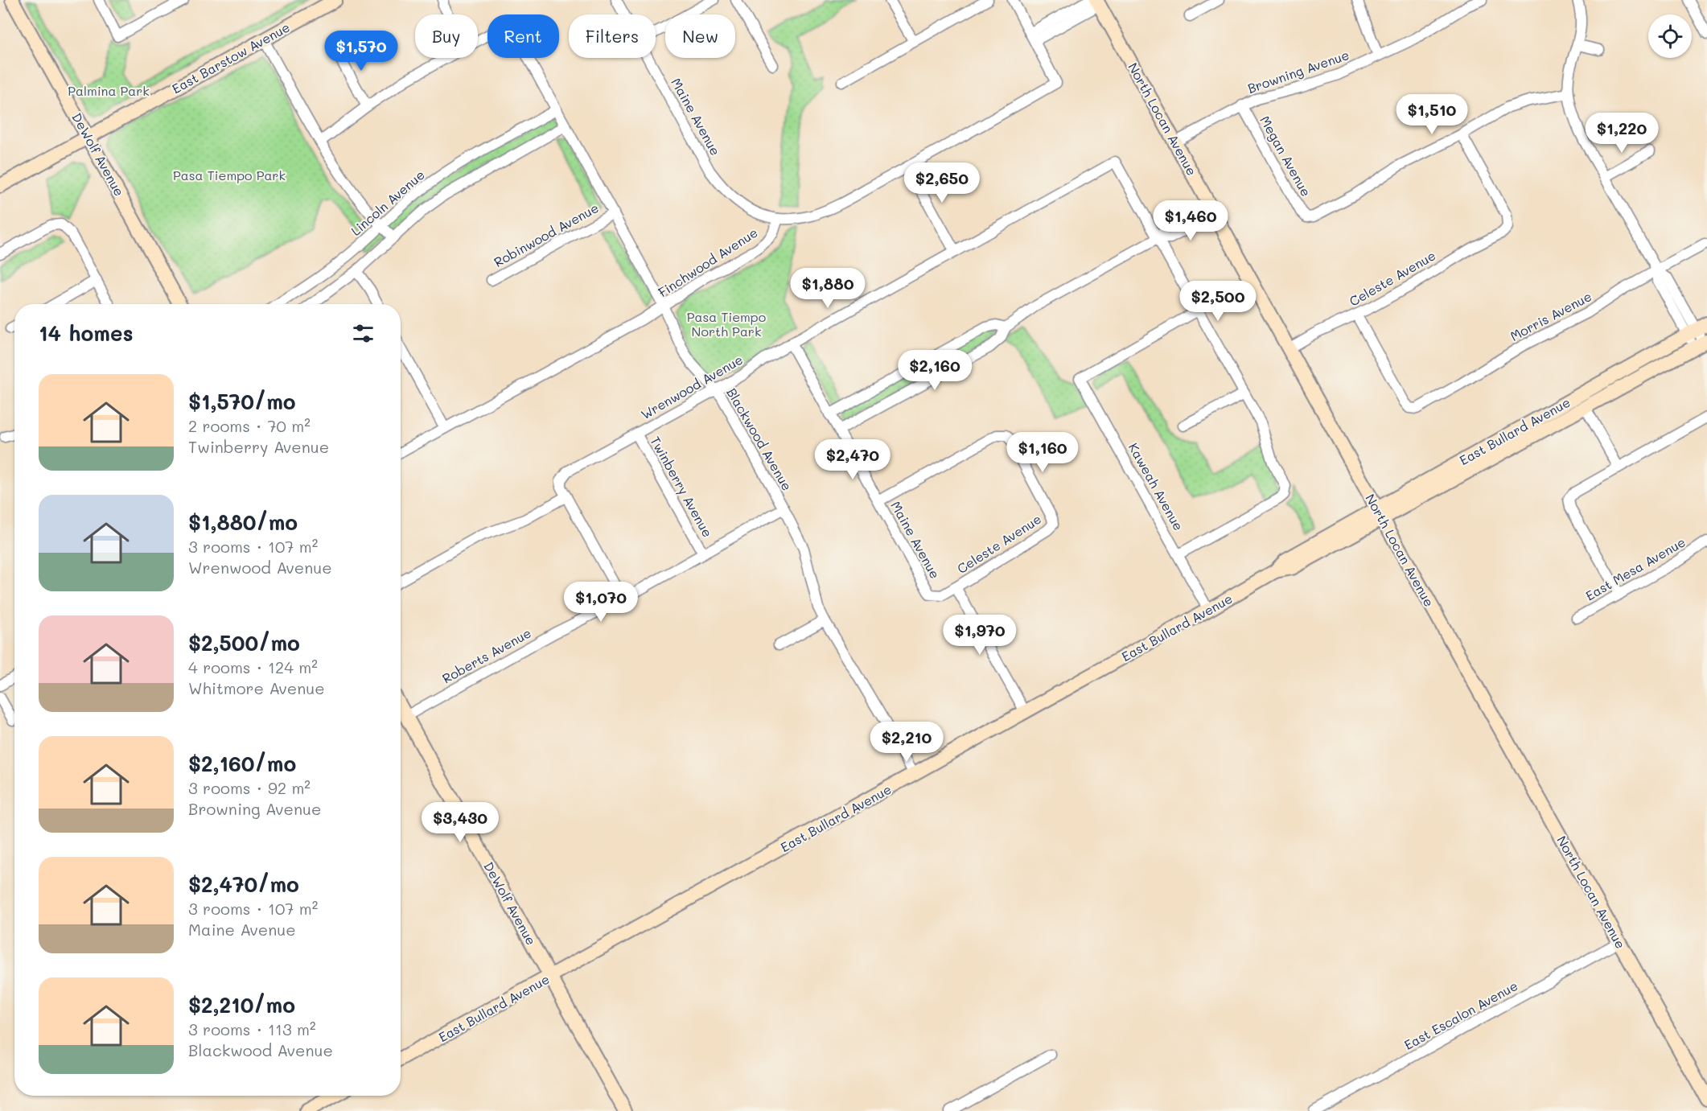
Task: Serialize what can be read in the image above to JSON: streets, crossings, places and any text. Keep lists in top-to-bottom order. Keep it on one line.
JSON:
{"streets":{"street":["East Barstow Avenue","Browning Avenue","Maine Avenue","North Locan Avenue","DeWolf Avenue","Megan Avenue","Lincoln Avenue","Robinwood Avenue","Finchwood Avenue","Celeste Avenue","Morris Avenue","Wrenwood Avenue","East Bullard Avenue","Blackwood Avenue","Twinberry Avenue","Kaweah Avenue","East Mesa Avenue","Roberts Avenue","East Escalon Avenue"]},"crossings":[["East Barstow Avenue","DeWolf Avenue"],["Browning Avenue","North Locan Avenue"],["Browning Avenue","Megan Avenue"],["Maine Avenue","Finchwood Avenue"],["Maine Avenue","Celeste Avenue"],["Maine Avenue","Wrenwood Avenue"],["Maine Avenue","East Bullard Avenue"],["North Locan Avenue","Celeste Avenue"],["North Locan Avenue","East Bullard Avenue"],["North Locan Avenue","East Escalon Avenue"],["DeWolf Avenue","East Bullard Avenue"],["DeWolf Avenue","Roberts Avenue"],["Megan Avenue","Celeste Avenue"],["Lincoln Avenue","Blackwood Avenue"],["Robinwood Avenue","Blackwood Avenue"],["Finchwood Avenue","Blackwood Avenue"],["Celeste Avenue","Morris Avenue"],["Wrenwood Avenue","Blackwood Avenue"],["Wrenwood Avenue","Twinberry Avenue"],["East Bullard Avenue","Blackwood Avenue"],["East Bullard Avenue","Kaweah Avenue"],["Blackwood Avenue","Roberts Avenue"],["Twinberry Avenue","Roberts Avenue"]],"parks":["Palmina Park","Pasa Tiempo Park","Pasa Tiempo North Park"],"page":{"chip":["Buy","Rent","Filters","New"],"price":["$1,570","$1,510","$1,220","$2,650","$1,460","$1,880","$2,500","$2,160","$1,160","$2,470","$1,070","$1,970","$2,210","$3,430"],"heading":"14 homes","list":[{"name":"$1,570/mo","note":"2 rooms · 70 m² · Twinberry Avenue"},{"name":"$1,880/mo","note":"3 rooms · 107 m² · Wrenwood Avenue"},{"name":"$2,500/mo","note":"4 rooms · 124 m² · Whitmore Avenue"},{"name":"$2,160/mo","note":"3 rooms · 92 m² · Browning Avenue"},{"name":"$2,470/mo","note":"3 rooms · 107 m² · Maine Avenue"},{"name":"$2,210/mo","note":"3 rooms · 113 m² · Blackwood Avenue"}]}}
